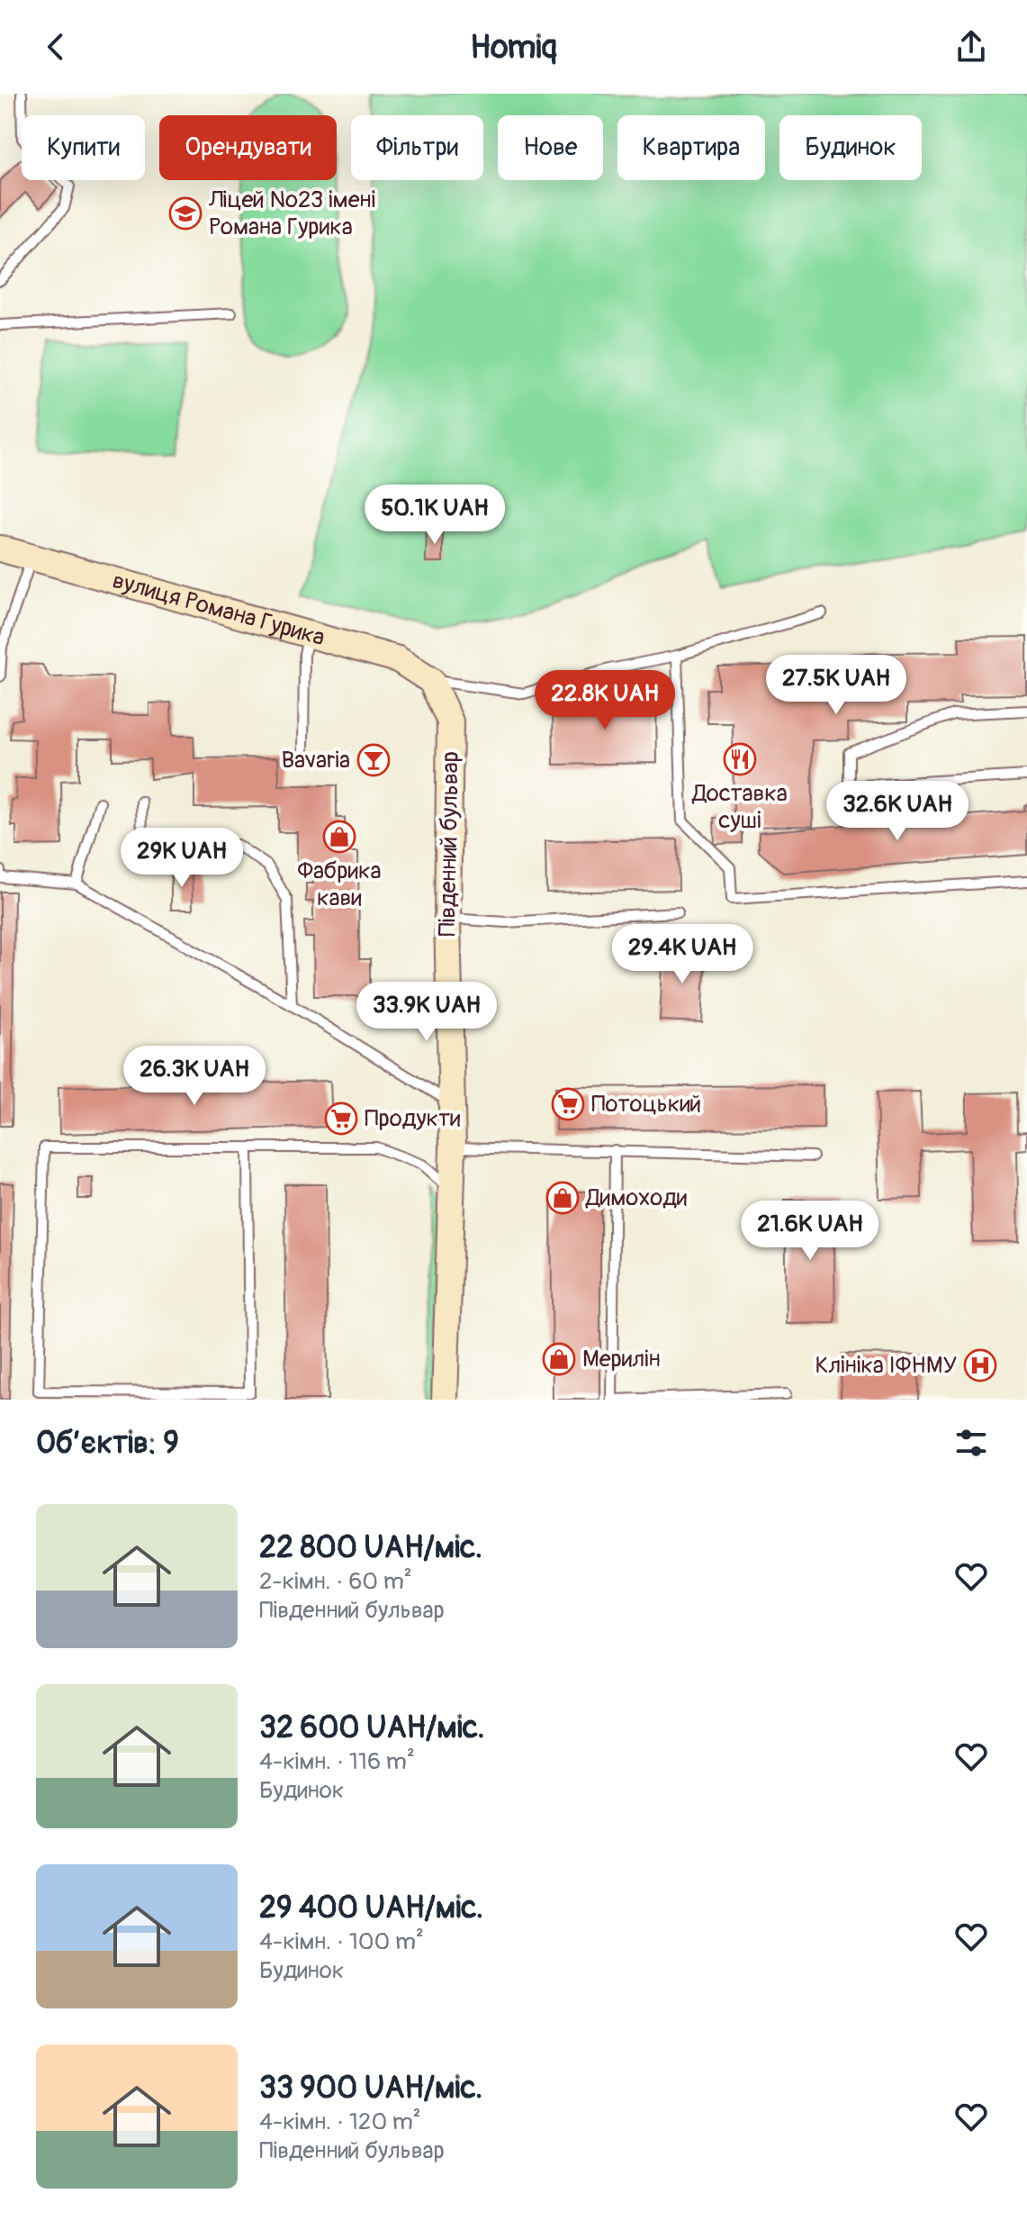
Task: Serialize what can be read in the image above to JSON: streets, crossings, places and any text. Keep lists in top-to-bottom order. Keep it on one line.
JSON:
{"streets":{"main road":["вулиця Романа Гурика","Південний бульвар"]},"crossings":[["вулиця Романа Гурика","Південний бульвар"]],"places":{"school or university":["Ліцей №23 імені Романа Гурика"],"restaurant":["Доставка суші"],"bar":["Bavaria"],"shop":["Фабрика кави","Димоходи","Мерилін"],"supermarket":["Потоцький","Продукти"],"hospital":["Клініка ІФНМУ"]},"page":{"header":"Homiq","chip":["Купити","Орендувати","Фільтри","Нове","Квартира","Будинок"],"price":["50.1K UAH","27.5K UAH","22.8K UAH","32.6K UAH","29K UAH","29.4K UAH","33.9K UAH","26.3K UAH","21.6K UAH"],"heading":"Об’єктів: 9","list":[{"name":"22 800 UAH/міс.","note":"2-кімн. · 60 m² · Південний бульвар"},{"name":"32 600 UAH/міс.","note":"4-кімн. · 116 m² · Будинок"},{"name":"29 400 UAH/міс.","note":"4-кімн. · 100 m² · Будинок"},{"name":"33 900 UAH/міс.","note":"4-кімн. · 120 m² · Південний бульвар"}]}}
